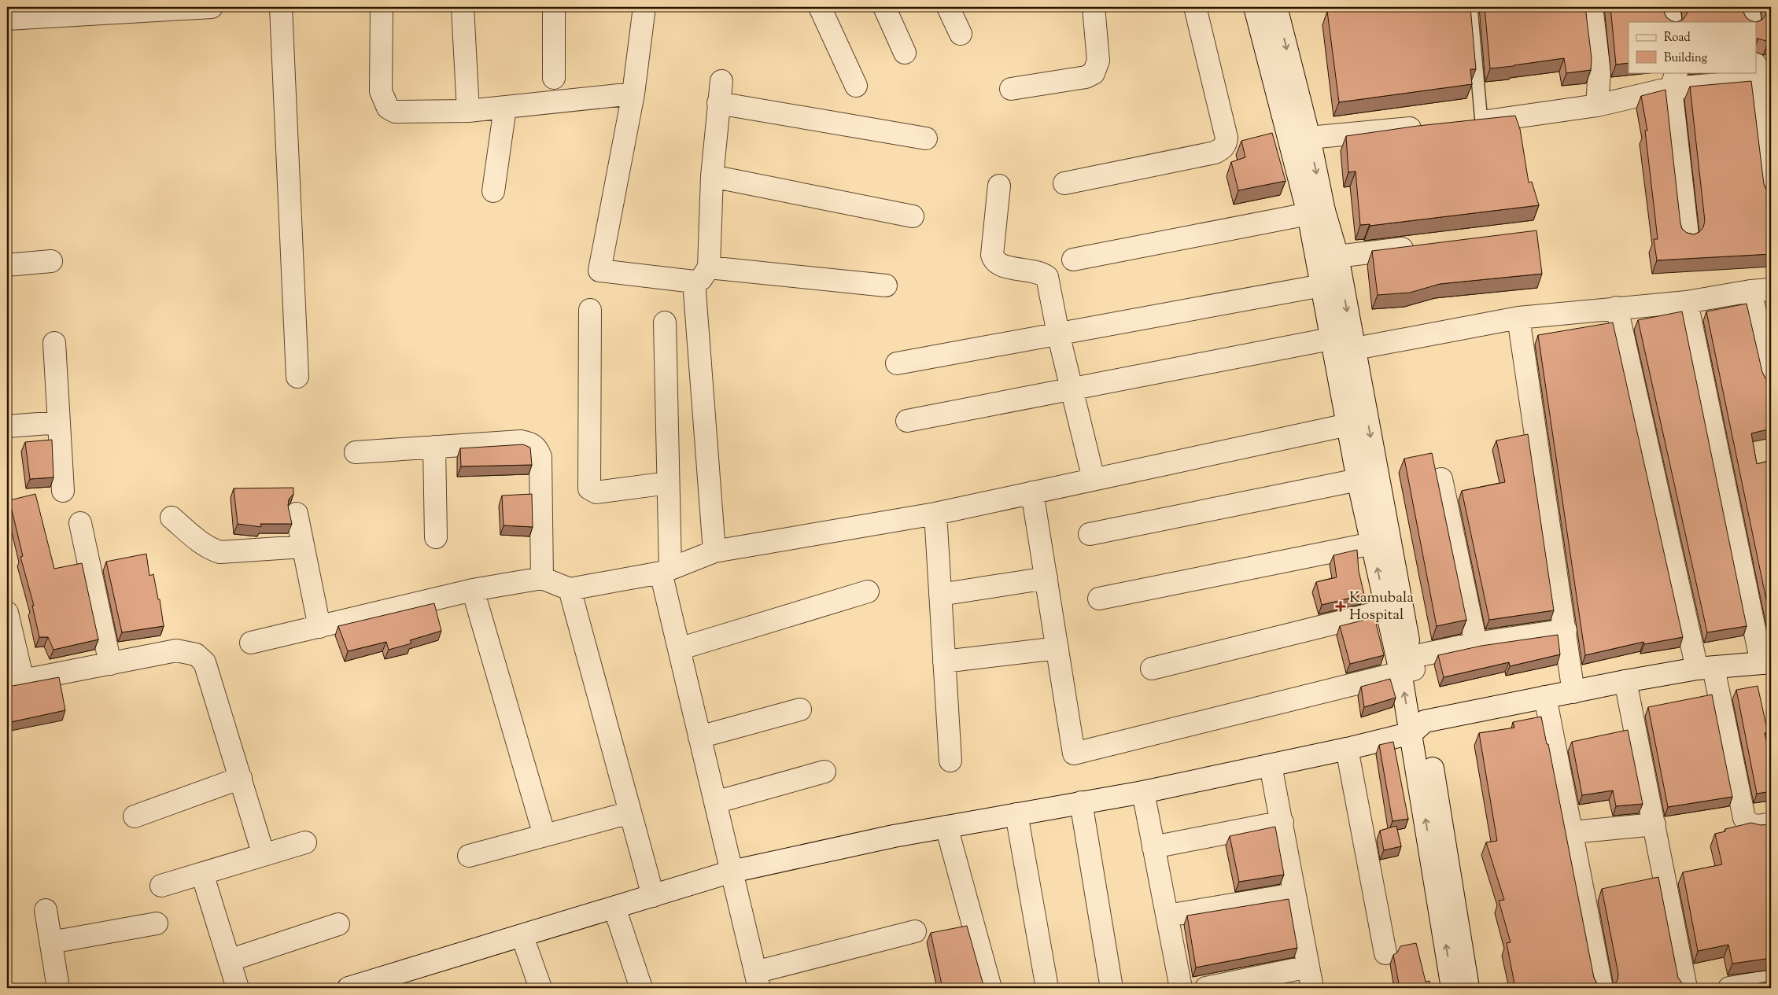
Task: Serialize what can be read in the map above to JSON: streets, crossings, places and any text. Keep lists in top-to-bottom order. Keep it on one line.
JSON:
{"places":{"health":["Kamubala Hospital"]},"legend":["Road","Building"]}
